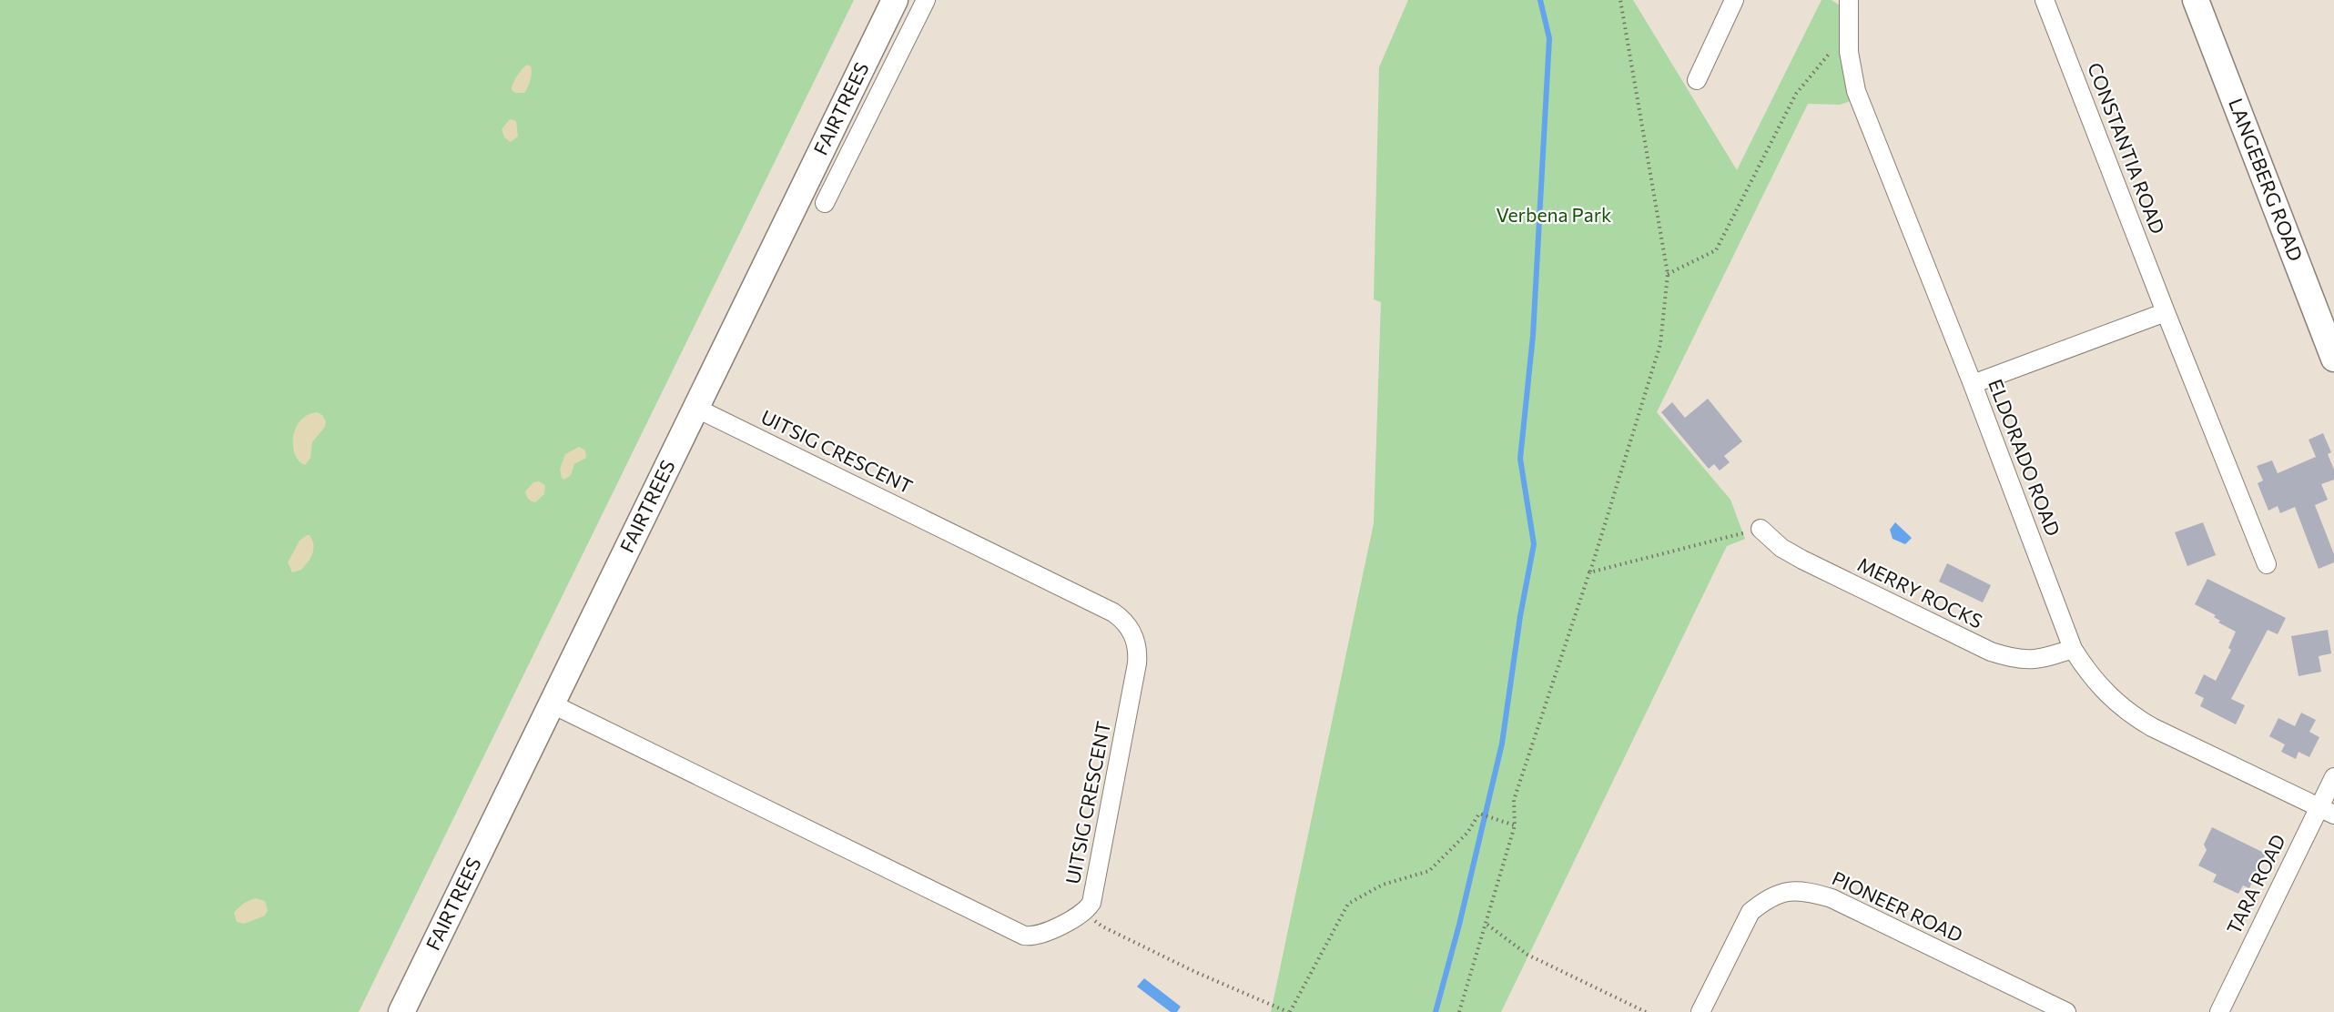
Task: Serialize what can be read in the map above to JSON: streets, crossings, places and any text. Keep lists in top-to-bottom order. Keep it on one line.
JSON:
{"streets":{"main road":["FAIRTREES","LANGEBERG ROAD"],"street":["CONSTANTIA ROAD","UITSIG CRESCENT","ELDORADO ROAD","MERRY ROCKS","TARA ROAD","PIONEER ROAD"]},"crossings":[["FAIRTREES","UITSIG CRESCENT"],["ELDORADO ROAD","MERRY ROCKS"],["ELDORADO ROAD","TARA ROAD"]],"parks":["Verbena Park"]}
